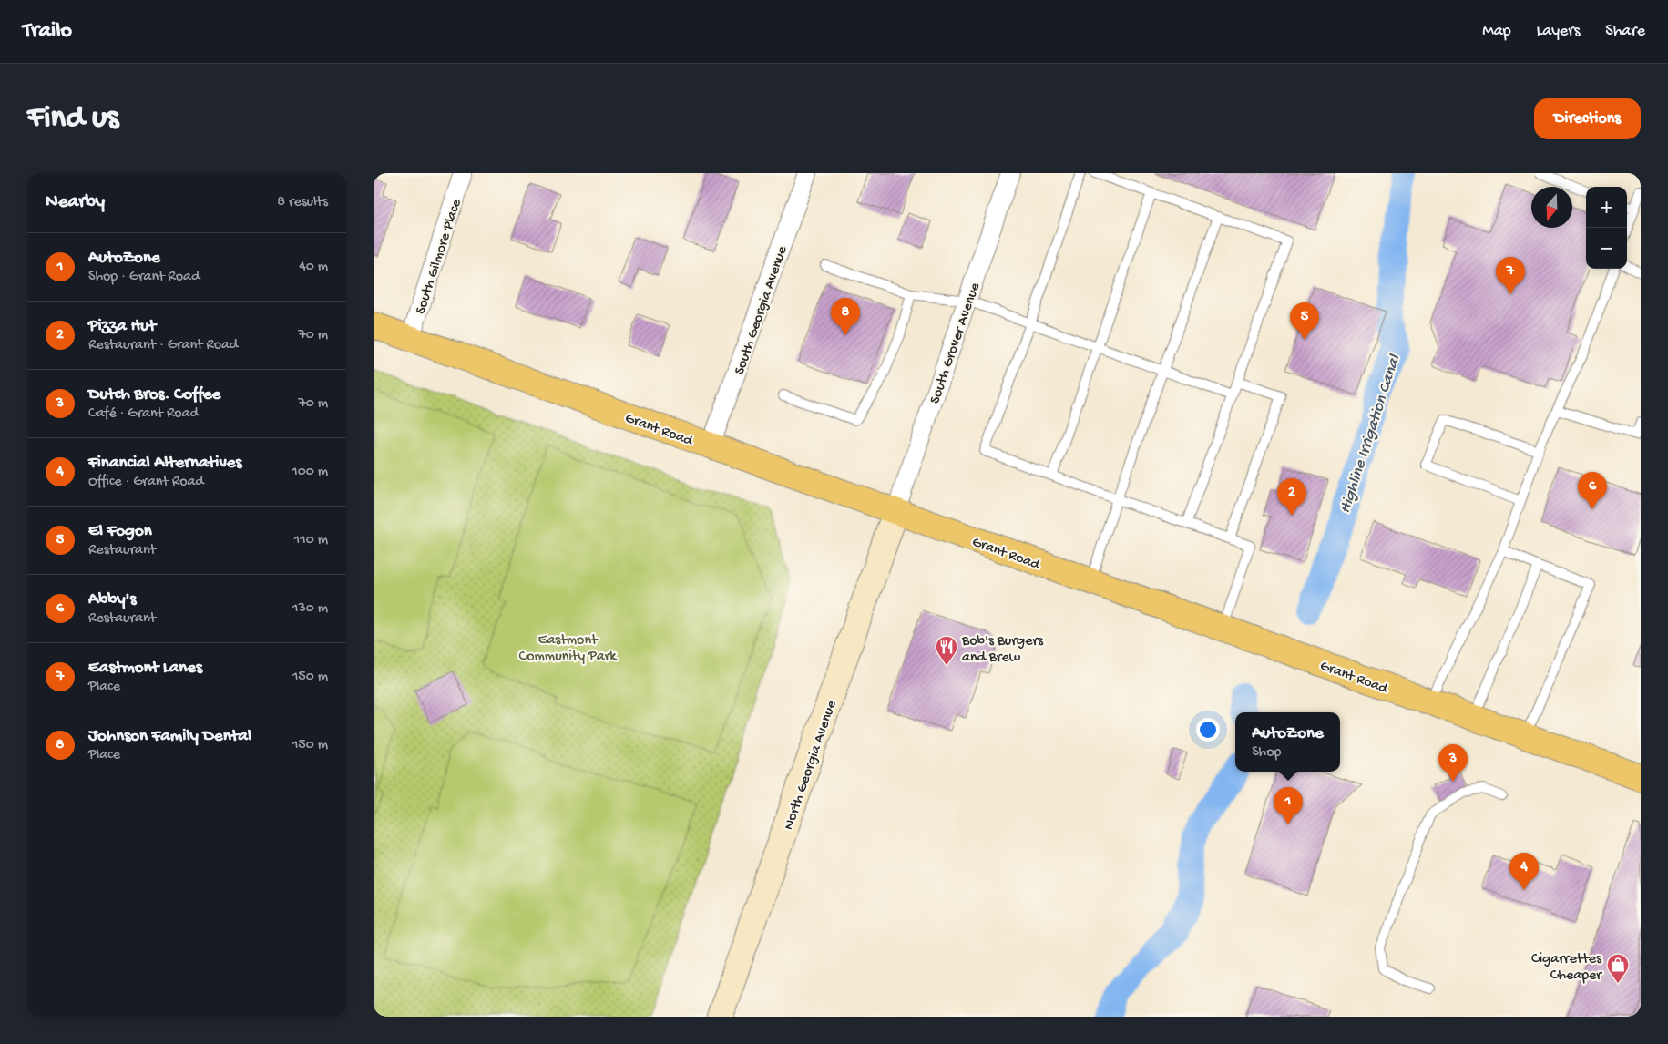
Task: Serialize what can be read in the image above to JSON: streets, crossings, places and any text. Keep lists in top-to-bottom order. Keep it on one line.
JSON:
{"streets":{"main road":["Grant Road"],"street":["South Gilmore Place","South Georgia Avenue","South Grover Avenue","North Georgia Avenue"]},"crossings":[["South Gilmore Place","Grant Road"],["South Georgia Avenue","Grant Road"],["South Grover Avenue","Grant Road"],["South Grover Avenue","North Georgia Avenue"],["Grant Road","North Georgia Avenue"]],"water":["Highline Irrigation Canal"],"parks":["Eastmont Community Park"],"places":{"restaurant":["Bob's Burgers and Brew"],"shop":["Cigarrettes Cheaper"]},"north":"bottom","page":{"header":"Trailo","nav":["Map","Layers","Share"],"buttons":"Directions","title":"Find us","heading":["Nearby","8 results"],"map_buttons":["+","−"],"list":[{"mark":"1","name":"AutoZone","note":"Shop · Grant Road","value":"40 m"},{"mark":"2","name":"Pizza Hut","note":"Restaurant · Grant Road","value":"70 m"},{"mark":"3","name":"Dutch Bros. Coffee","note":"Café · Grant Road","value":"70 m"},{"mark":"4","name":"Financial Alternatives","note":"Office · Grant Road","value":"100 m"},{"mark":"5","name":"El Fogon","note":"Restaurant","value":"110 m"},{"mark":"6","name":"Abby's","note":"Restaurant","value":"130 m"},{"mark":"7","name":"Eastmont Lanes","note":"Place","value":"150 m"},{"mark":"8","name":"Johnson Family Dental","note":"Place","value":"150 m"}],"pins":["7","8","5","6","2","3","1","4"],"popup":["AutoZone","Shop"]}}
